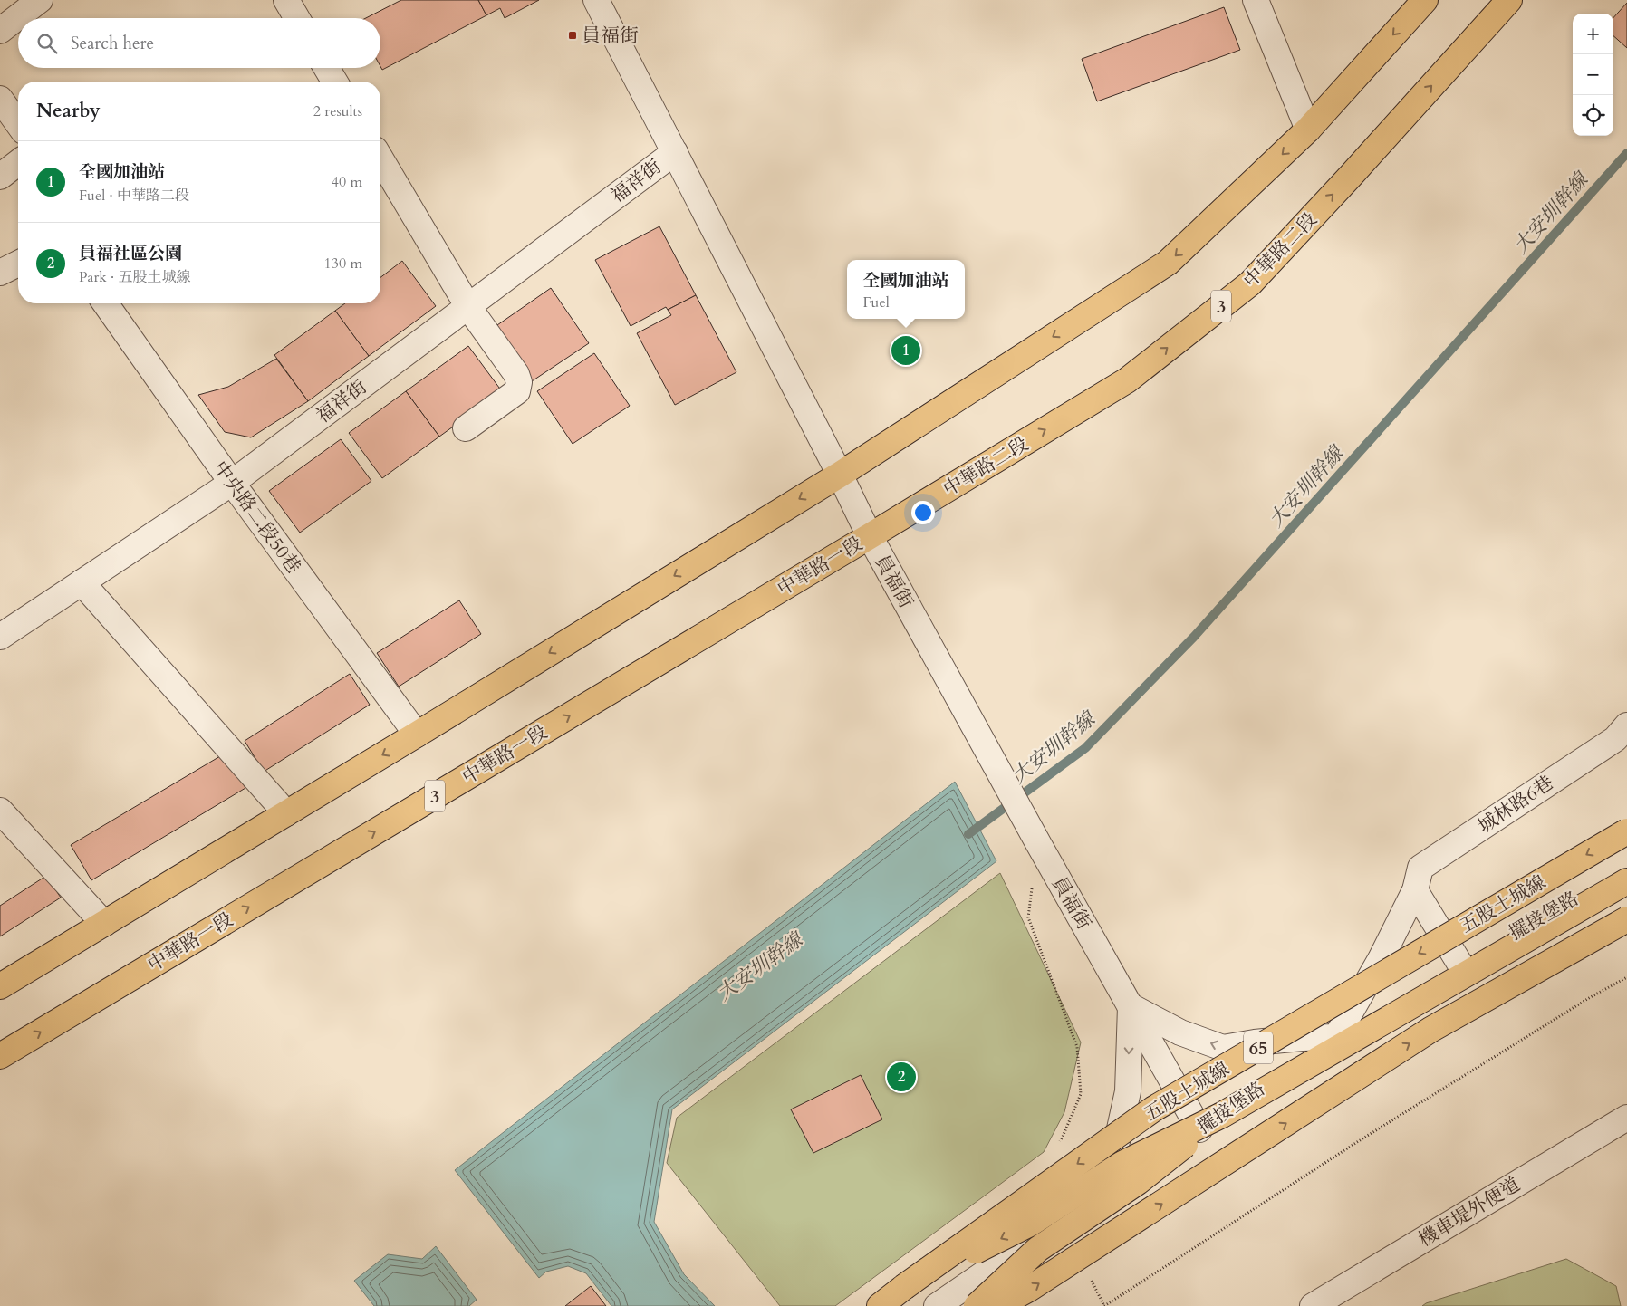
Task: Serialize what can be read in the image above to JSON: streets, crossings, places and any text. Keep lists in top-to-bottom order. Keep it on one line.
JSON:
{"streets":{"main road":["中華路二段","3","中華路一段","五股土城線","65"],"street":["福祥街","中央路二段50巷","員福街","城林路6巷","擺接堡路","機車堤外便道"]},"crossings":[["福祥街","中央路二段50巷"],["福祥街","員福街"],["中華路二段","中華路一段"],["中華路二段","員福街"],["中華路一段","員福街"],["員福街","擺接堡路"],["城林路6巷","擺接堡路"]],"water":["大安圳幹線"],"places":{"transit":["員福街"]},"page":{"map_buttons":["+","−"],"search":"Search here","heading":["Nearby","2 results"],"list":[{"mark":"1","name":"全國加油站","note":"Fuel · 中華路二段","value":"40 m"},{"mark":"2","name":"員福社區公園","note":"Park · 五股土城線","value":"130 m"}],"popup":["全國加油站","Fuel"],"pins":["1","2"]}}
